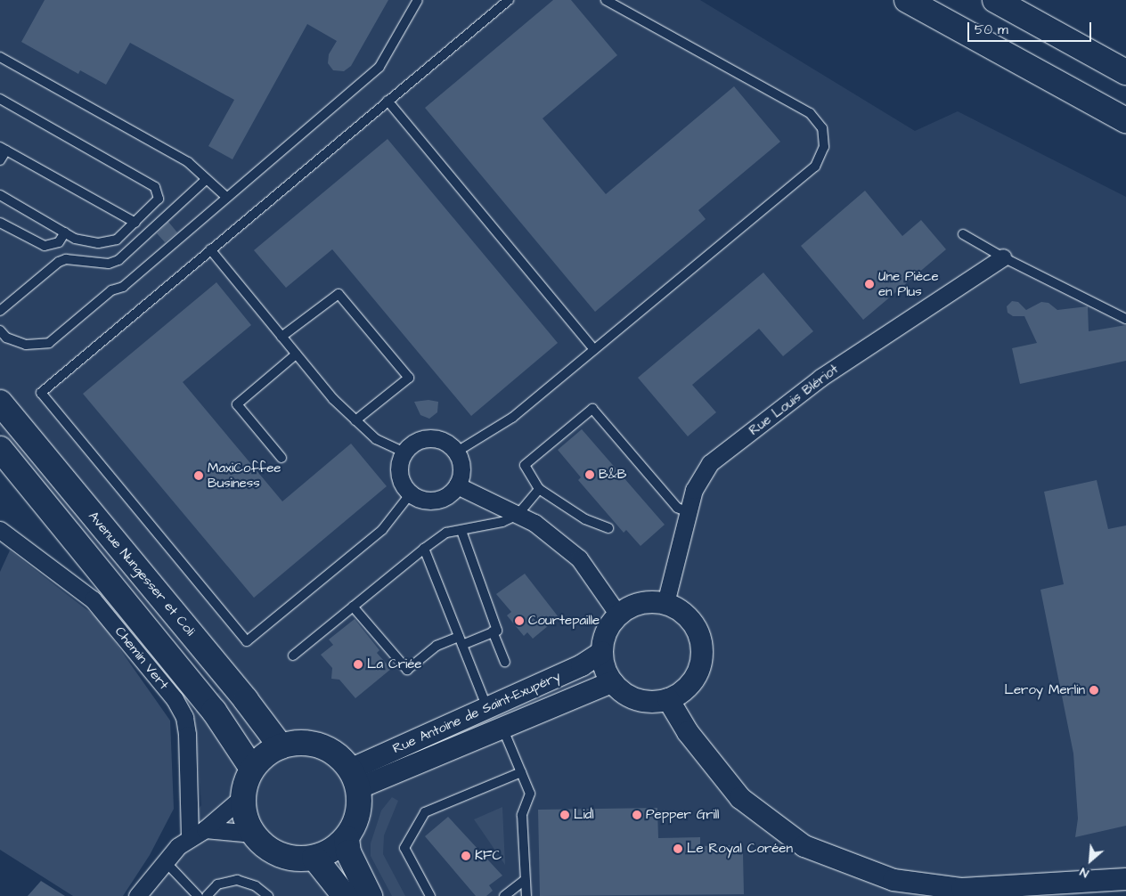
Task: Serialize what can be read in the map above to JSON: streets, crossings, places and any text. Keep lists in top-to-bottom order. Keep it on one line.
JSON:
{"streets":{"main road":["Avenue Nungesser et Coli"],"street":["Rue Louis Blériot","Chemin Vert","Rue Antoine de Saint-Exupéry"]},"crossings":[["Rue Louis Blériot","Rue Antoine de Saint-Exupéry"],["Avenue Nungesser et Coli","Rue Antoine de Saint-Exupéry"]],"places":["Une Pièce en Plus","B&B","MaxiCoffee Business","Courtepaille","La Criée","Leroy Merlin","Lidl","Pepper Grill","Le Royal Coréen","KFC"],"scale_bar":"50 m","north":"bottom left"}
